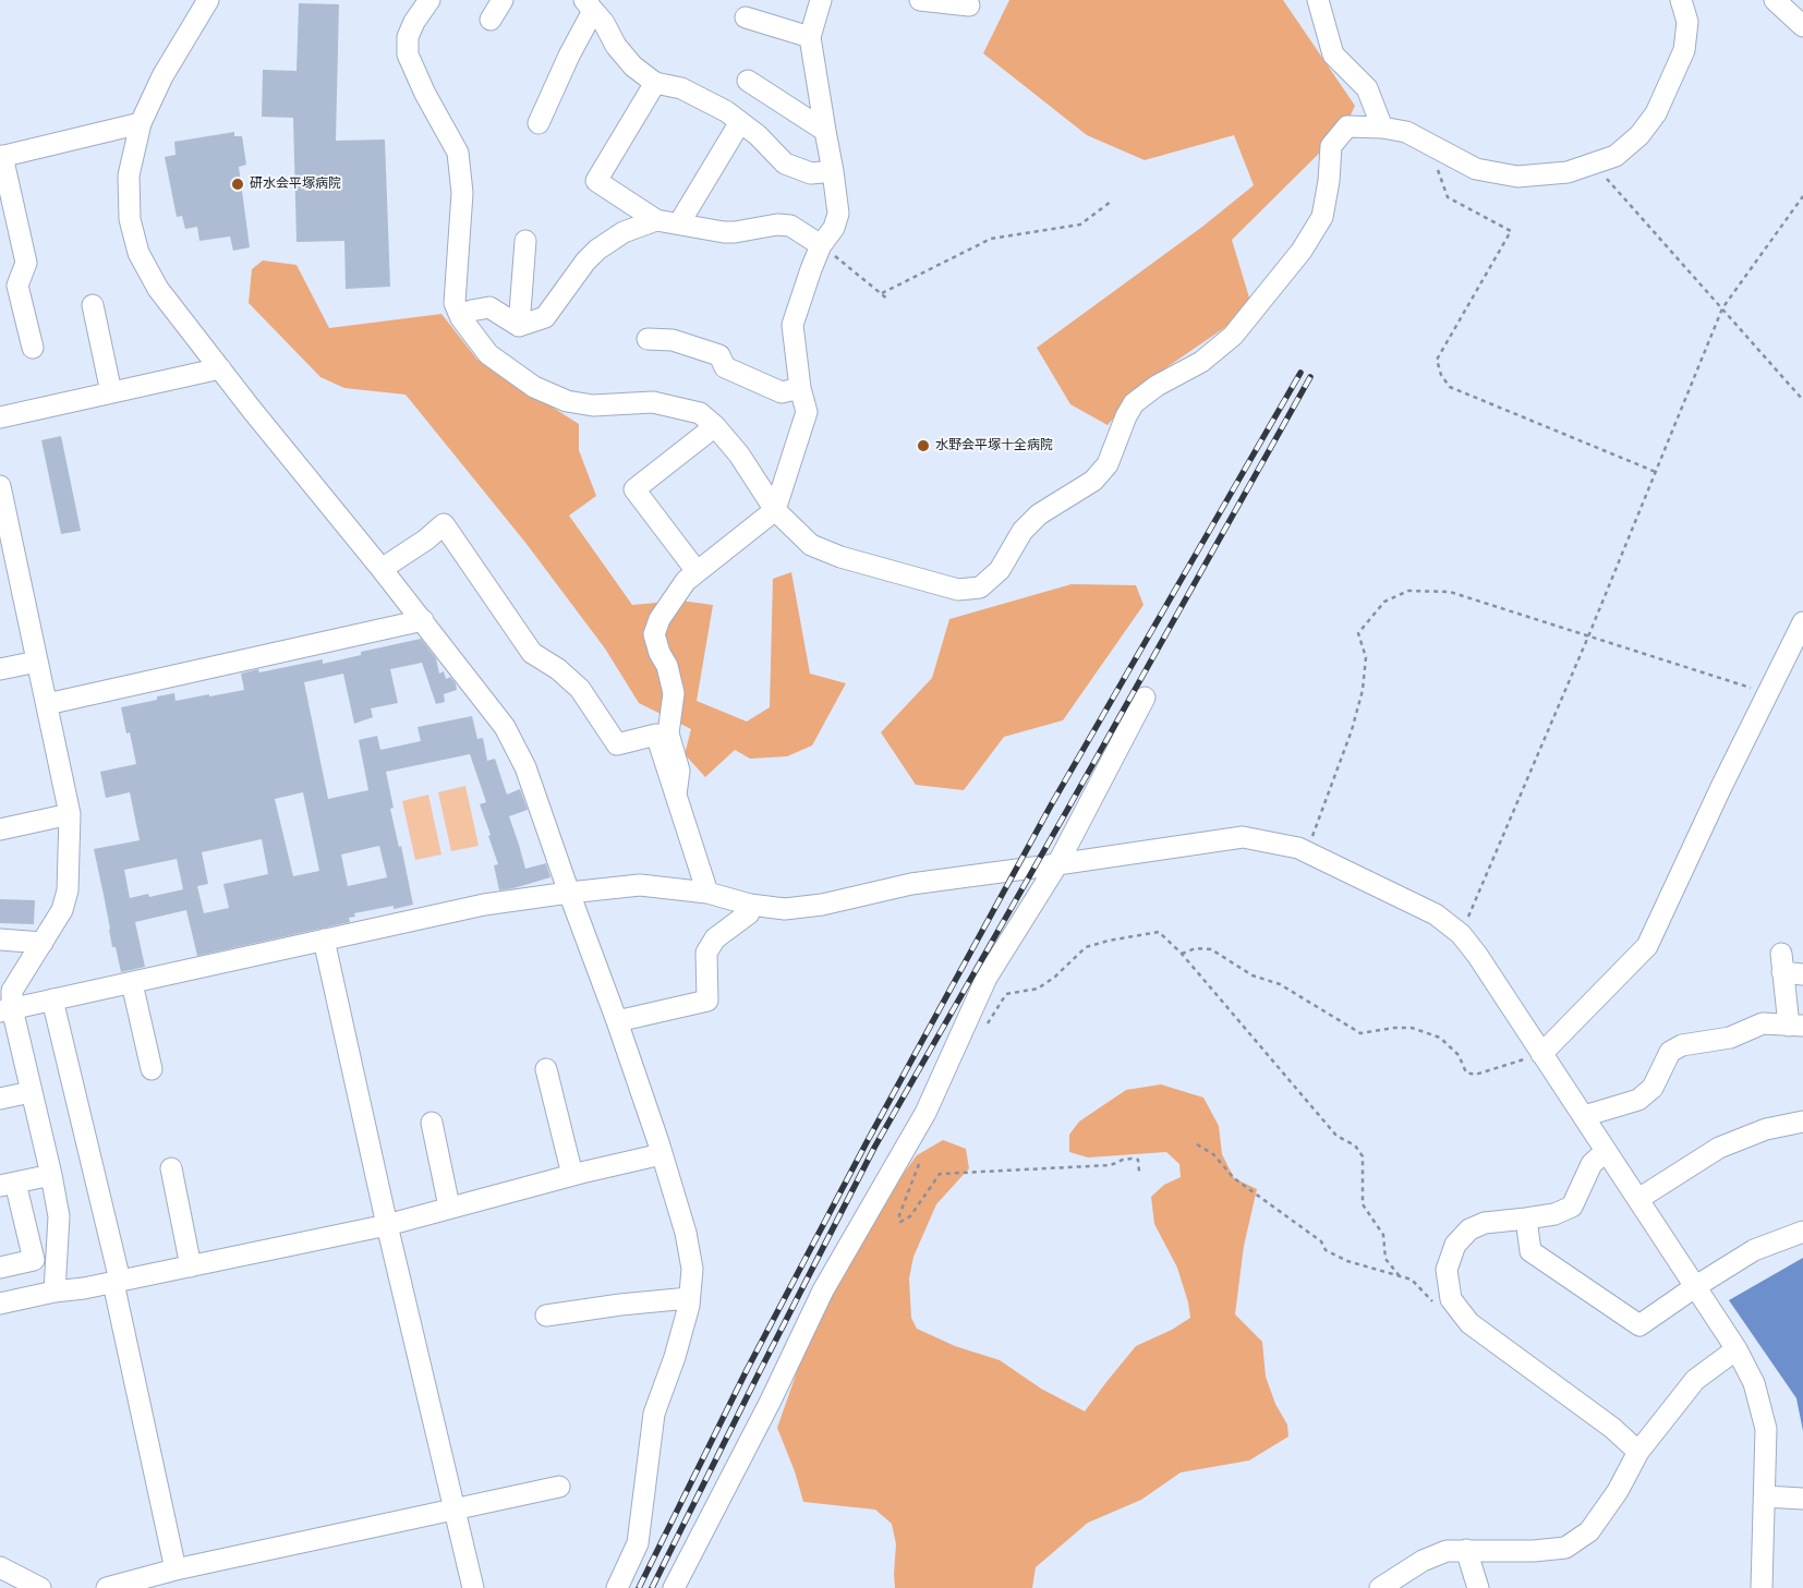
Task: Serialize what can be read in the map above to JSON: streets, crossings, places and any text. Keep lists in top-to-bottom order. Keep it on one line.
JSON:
{"places":["研水会平塚病院","水野会平塚十全病院"]}
